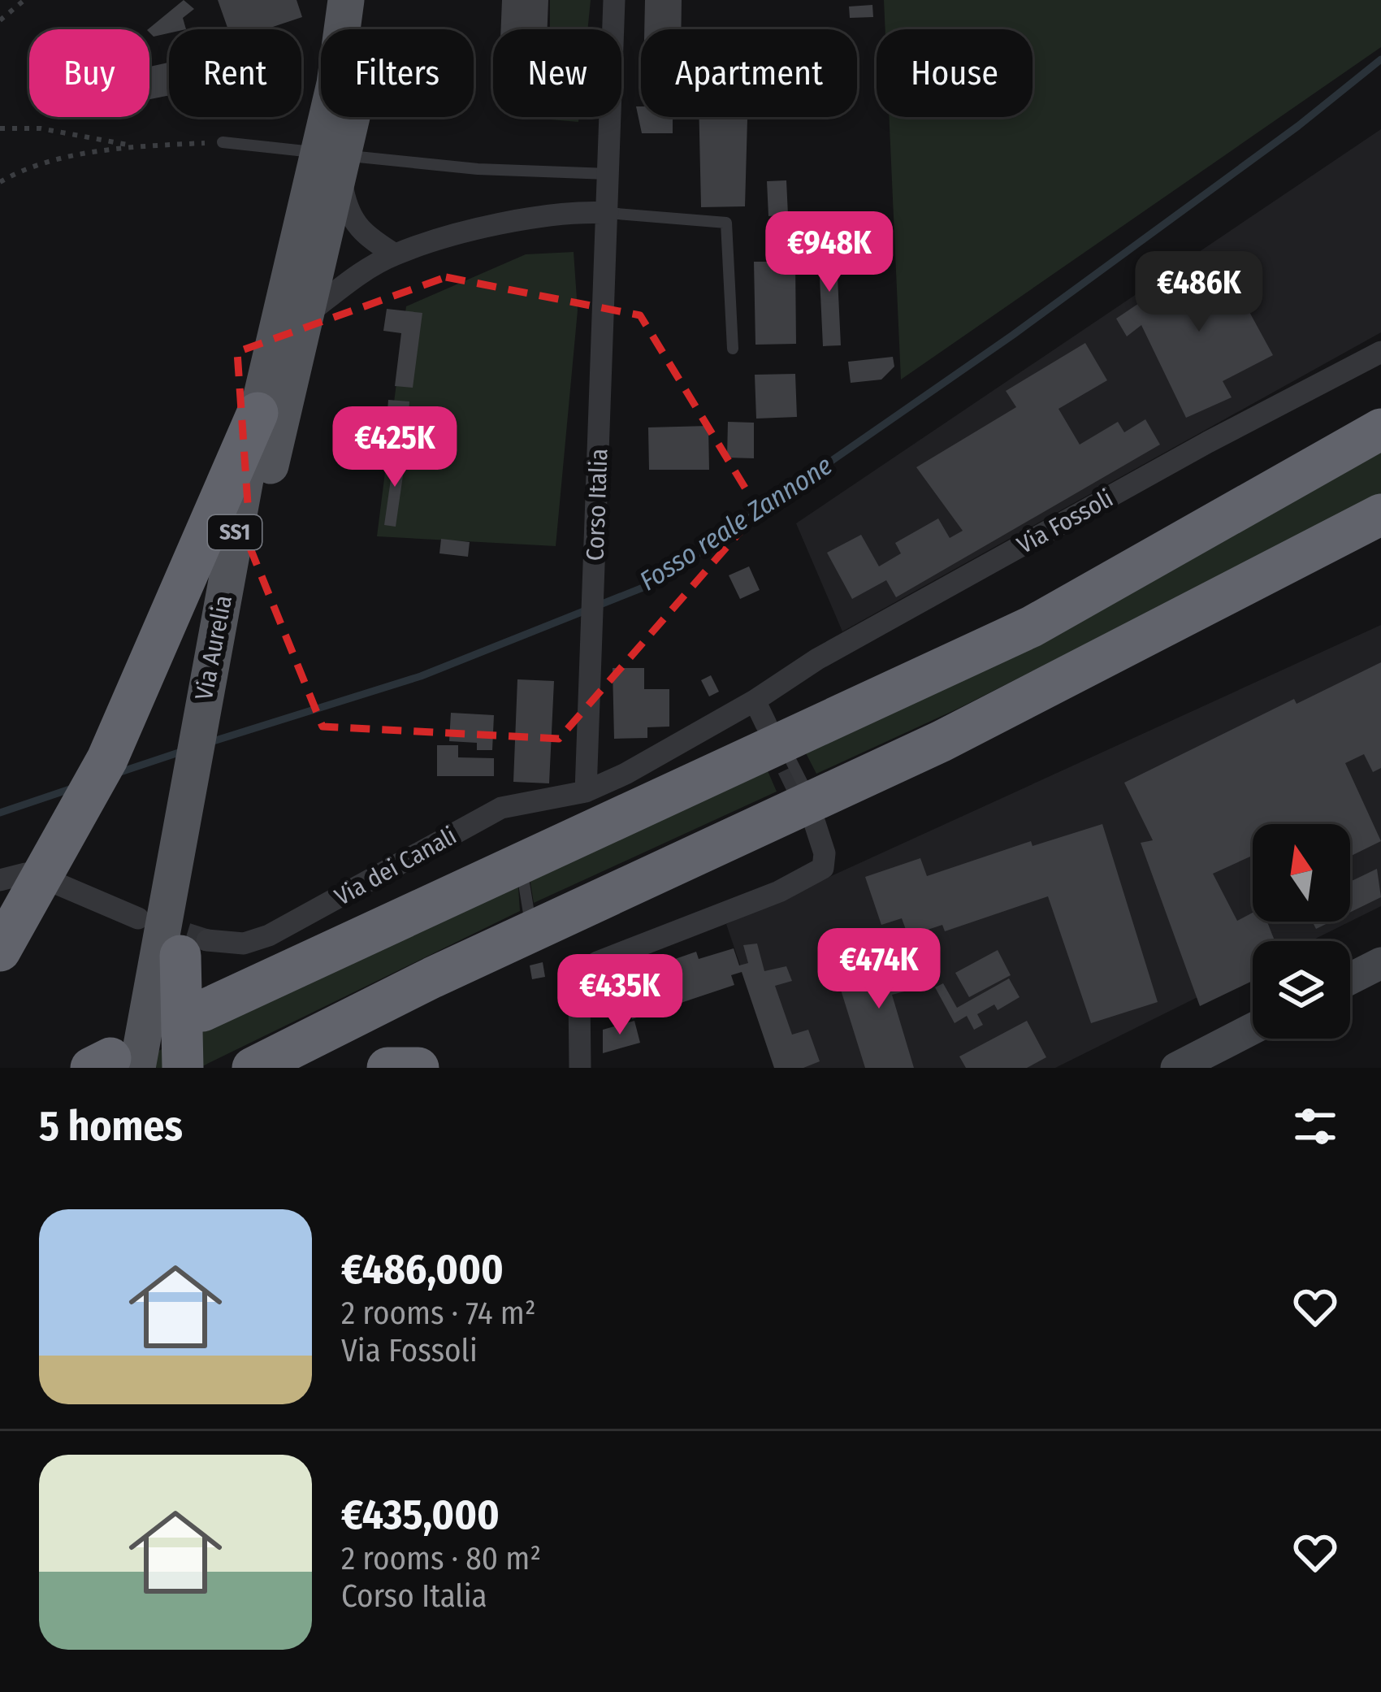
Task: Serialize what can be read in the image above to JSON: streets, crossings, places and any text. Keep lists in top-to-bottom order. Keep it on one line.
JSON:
{"streets":{"main road":["SS1","Via Aurelia"],"street":["Corso Italia","Via Fossoli","Via dei Canali"]},"crossings":[["Corso Italia","Via dei Canali"],["Via Aurelia","Via dei Canali"]],"water":["Fosso reale Zannone"],"north":"top","page":{"chip":["Buy","Rent","Filters","New","Apartment","House"],"price":["€948K","€486K","€425K","€474K","€435K"],"heading":"5 homes","list":[{"name":"€486,000","note":"2 rooms · 74 m² · Via Fossoli"},{"name":"€435,000","note":"2 rooms · 80 m² · Corso Italia"}]}}
